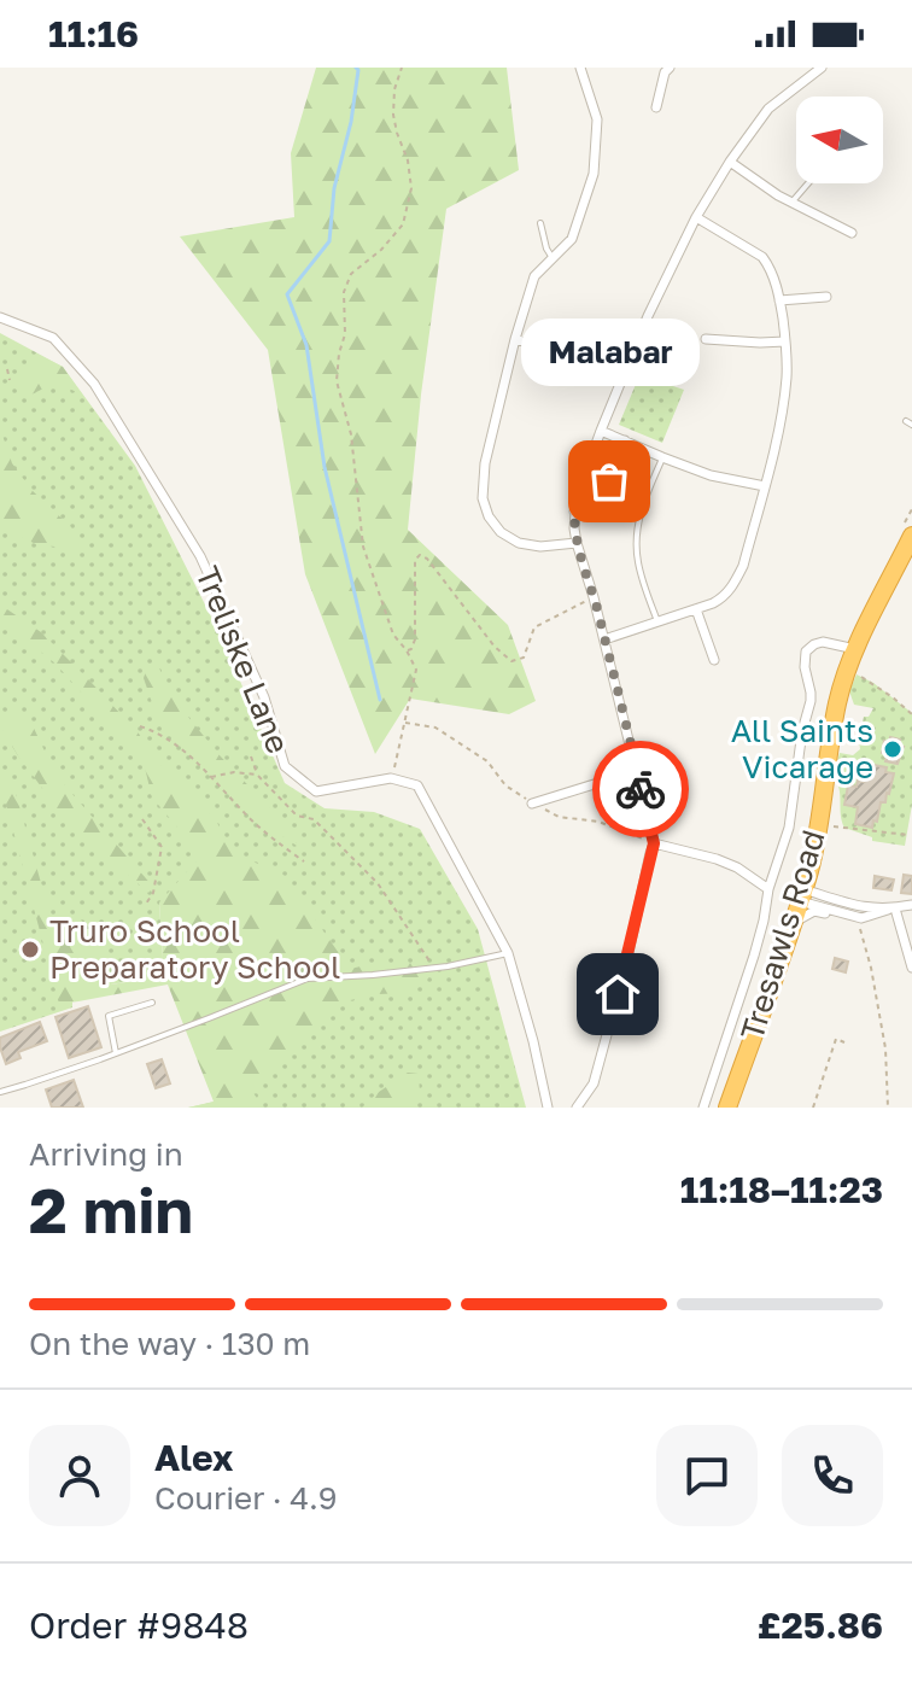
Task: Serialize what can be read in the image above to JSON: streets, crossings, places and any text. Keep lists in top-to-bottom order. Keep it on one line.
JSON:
{"streets":{"highway":["Tresawls Road"],"street":["Treliske Lane"]},"places":["Malabar","All Saints Vicarage","Truro School Preparatory School"],"north":"left","page":{"status":"11:16","bubble":"Malabar","heading":["2 min","Arriving in","11:18–11:23"],"panel":["Alex","Courier · 4.9","Order #9848","£25.86"],"bar":"On the way · 130 m"}}
